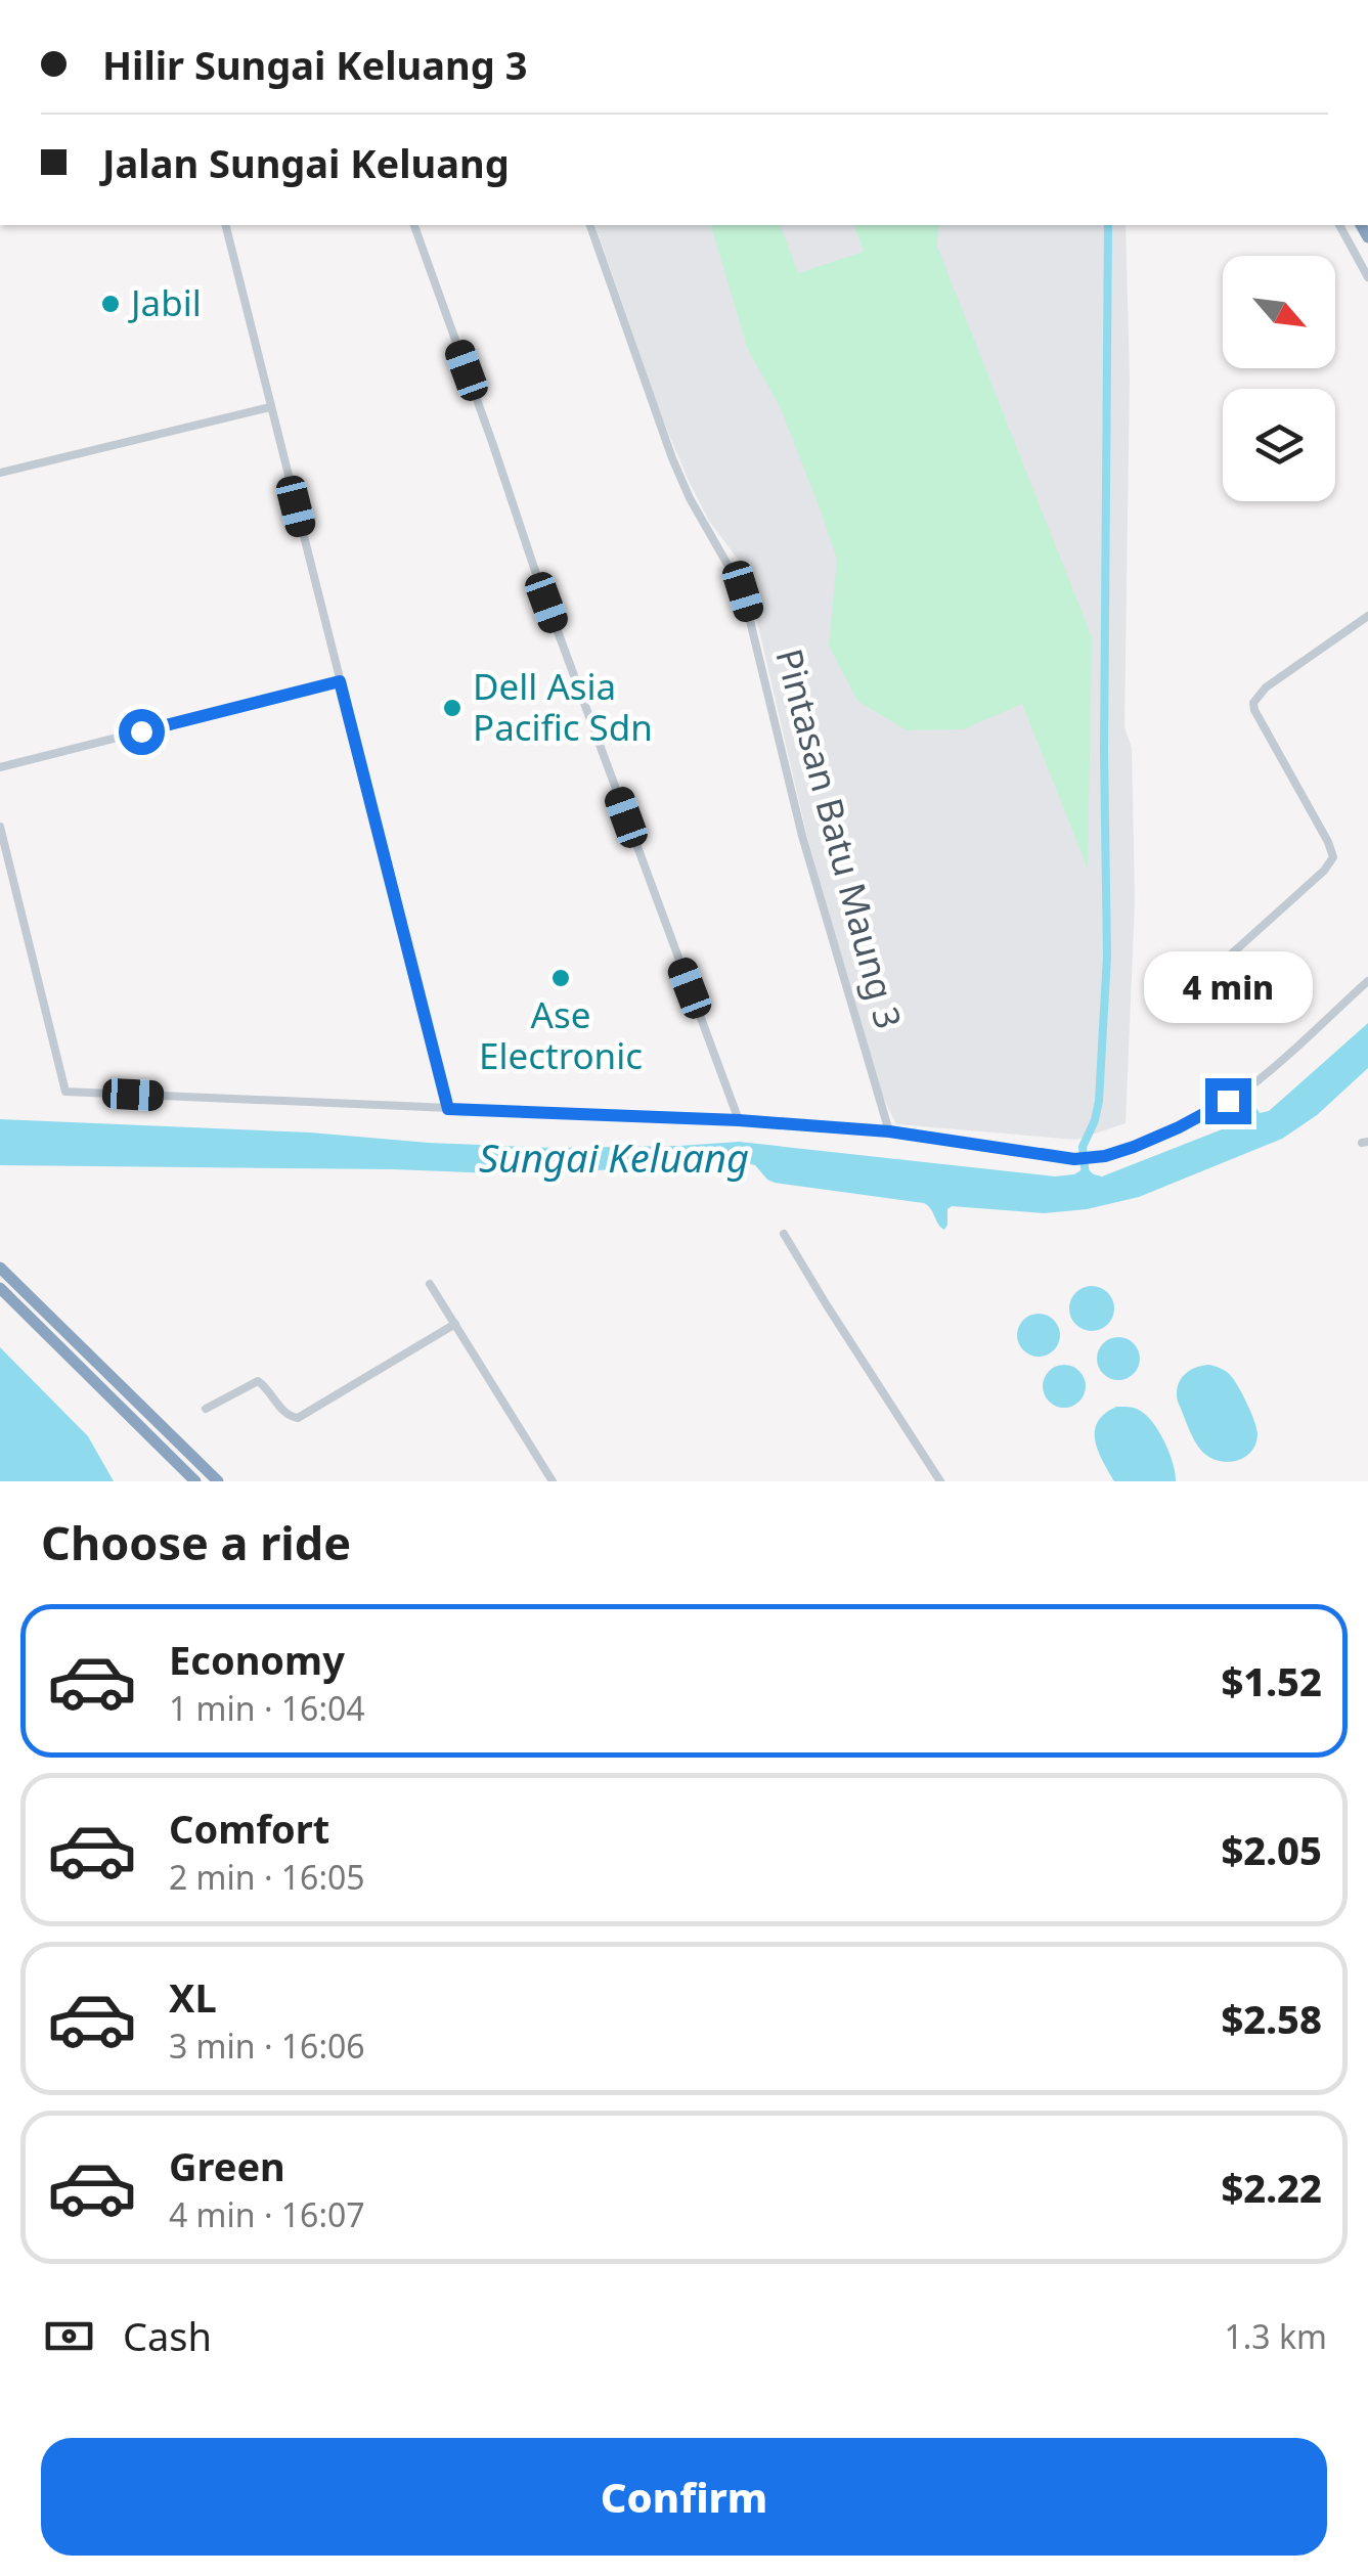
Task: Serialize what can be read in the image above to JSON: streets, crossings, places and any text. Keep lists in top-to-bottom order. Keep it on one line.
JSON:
{"streets":{"street":["Pintasan Batu Maung 3"]},"water":["Sungai Keluang"],"places":["Jabil","Dell Asia Pacific Sdn","Ase Electronic"],"north":"bottom right","page":{"banner":["Hilir Sungai Keluang 3","Jalan Sungai Keluang"],"bubble":"4 min","heading":"Choose a ride","list":[{"name":"Economy","note":"1 min · 16:04","value":"$1.52"},{"name":"Comfort","note":"2 min · 16:05","value":"$2.05"},{"name":"XL","note":"3 min · 16:06","value":"$2.58"},{"name":"Green","note":"4 min · 16:07","value":"$2.22"}],"pay":["Cash","1.3 km"],"buttons":"Confirm"}}
